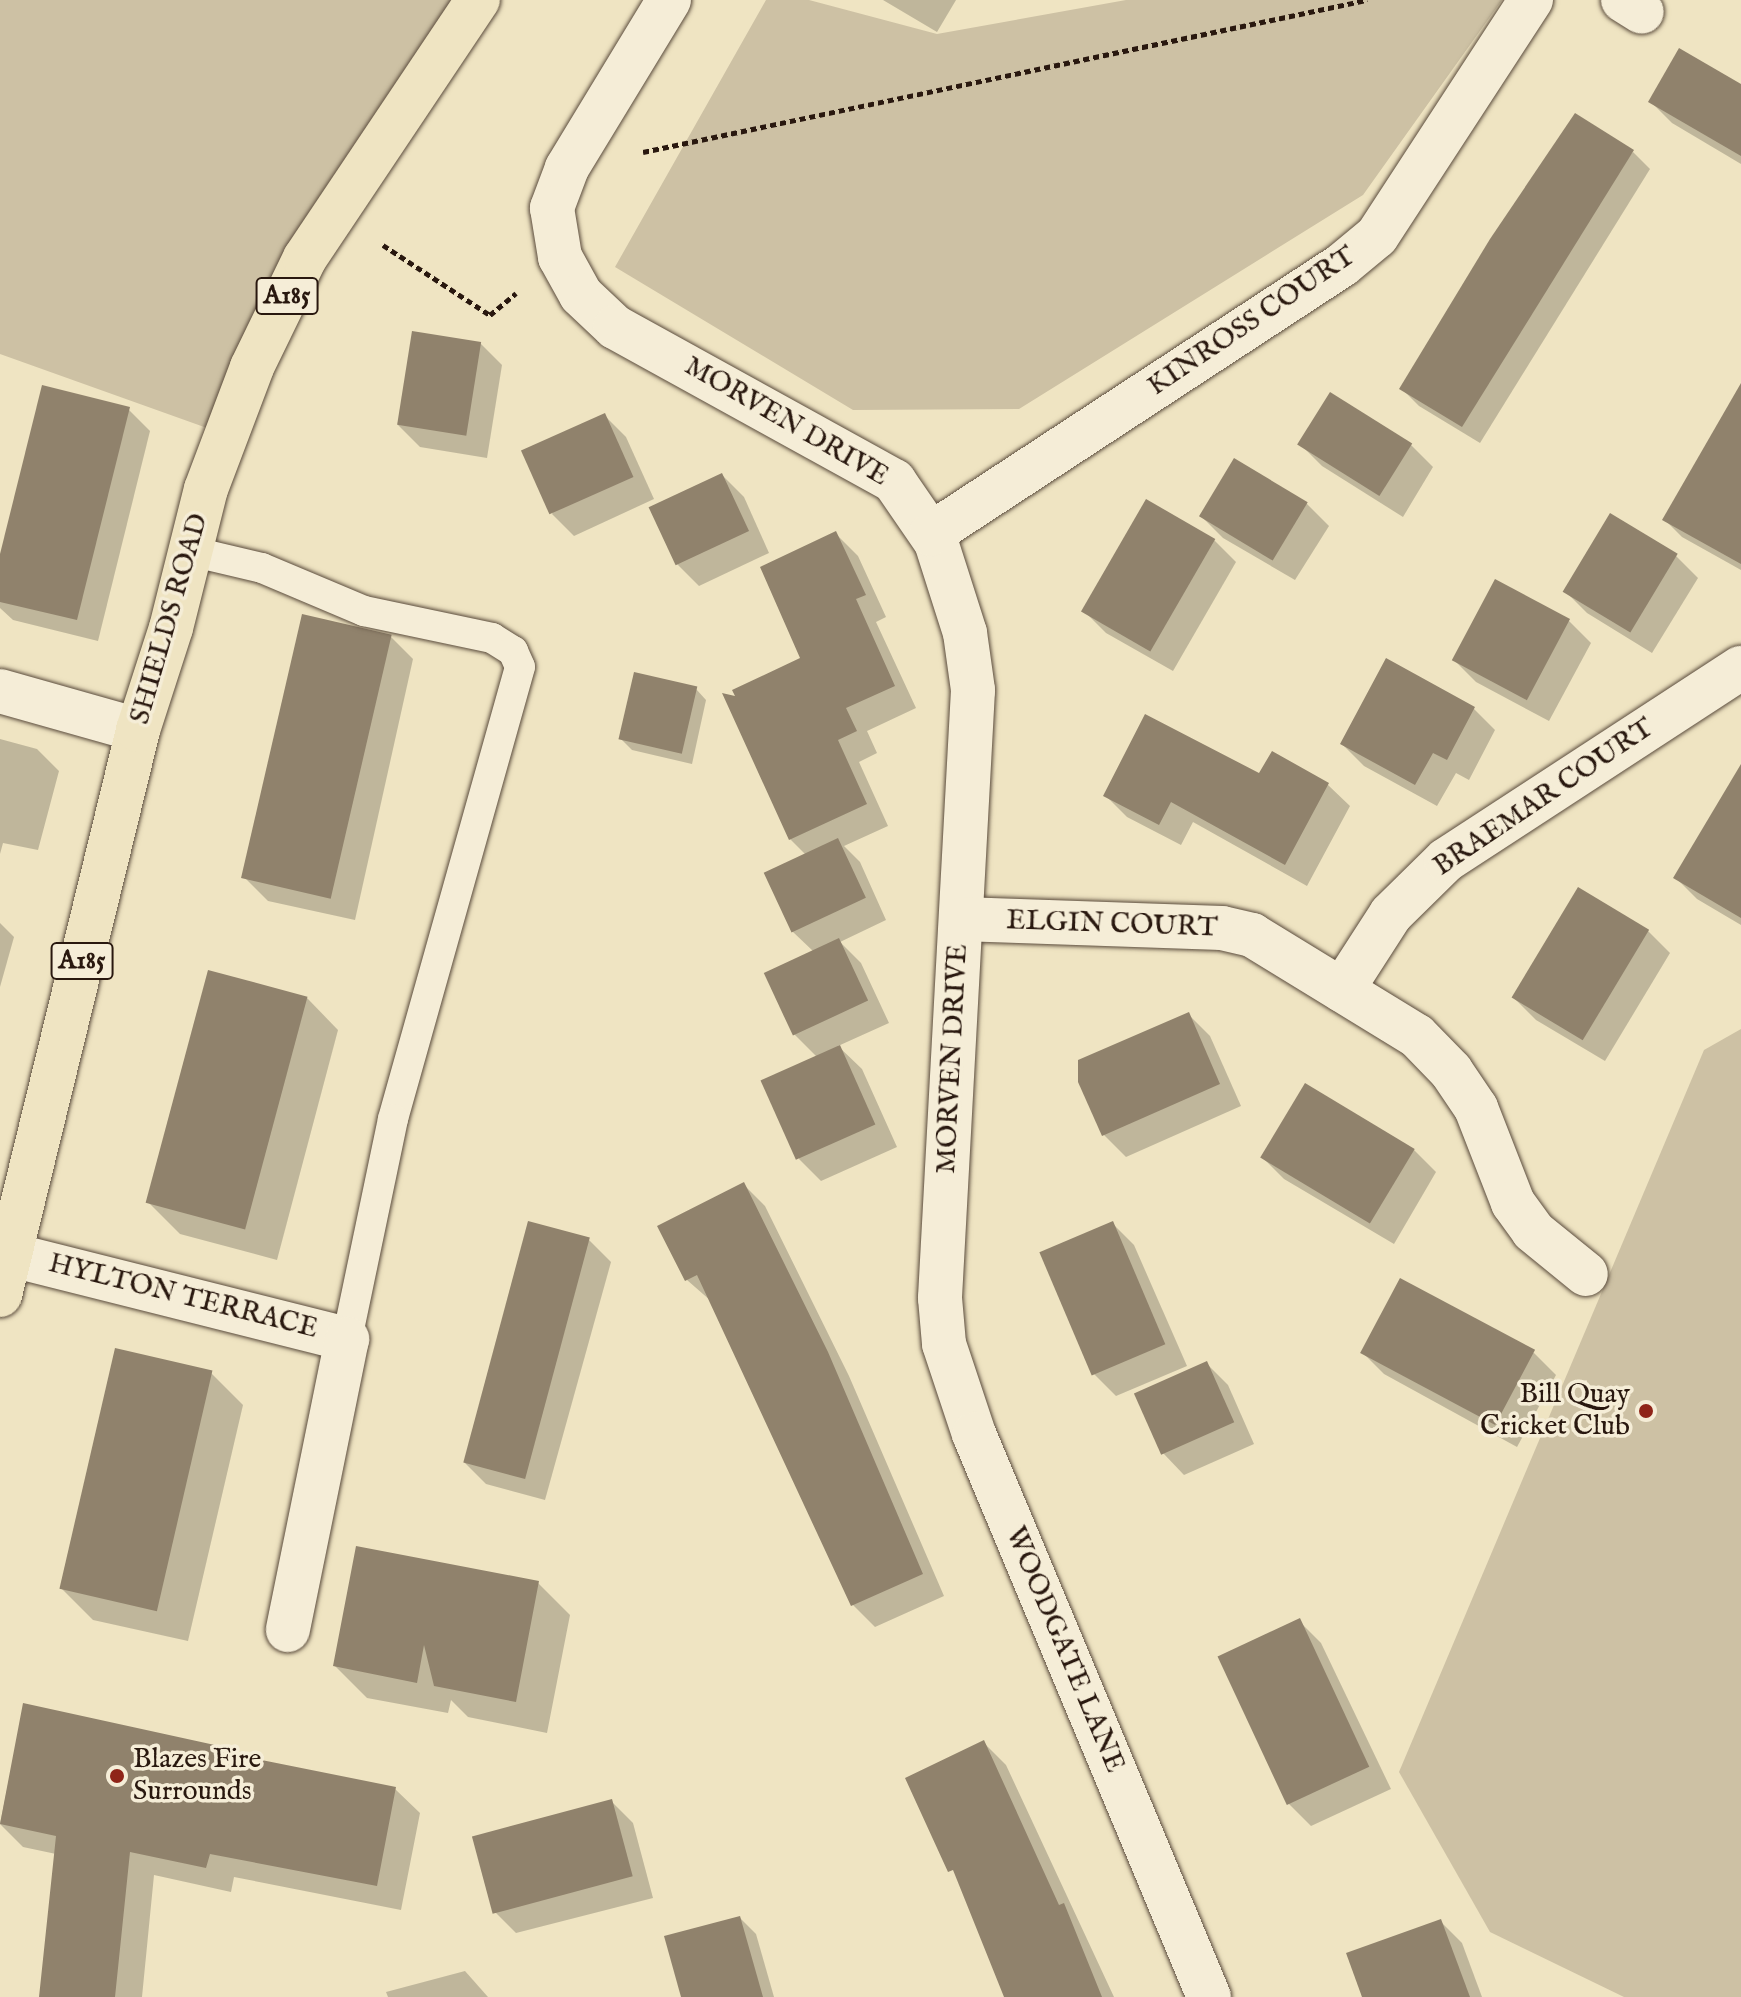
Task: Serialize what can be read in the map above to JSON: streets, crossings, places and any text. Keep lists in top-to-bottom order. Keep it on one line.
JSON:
{"streets":{"main road":["A185","SHIELDS ROAD"],"street":["KINROSS COURT","MORVEN DRIVE","BRAEMAR COURT","ELGIN COURT","HYLTON TERRACE","WOODGATE LANE"]},"crossings":[["KINROSS COURT","MORVEN DRIVE"],["MORVEN DRIVE","ELGIN COURT"],["MORVEN DRIVE","WOODGATE LANE"],["SHIELDS ROAD","HYLTON TERRACE"],["BRAEMAR COURT","ELGIN COURT"]],"places":["Bill Quay Cricket Club","Blazes Fire Surrounds"]}
